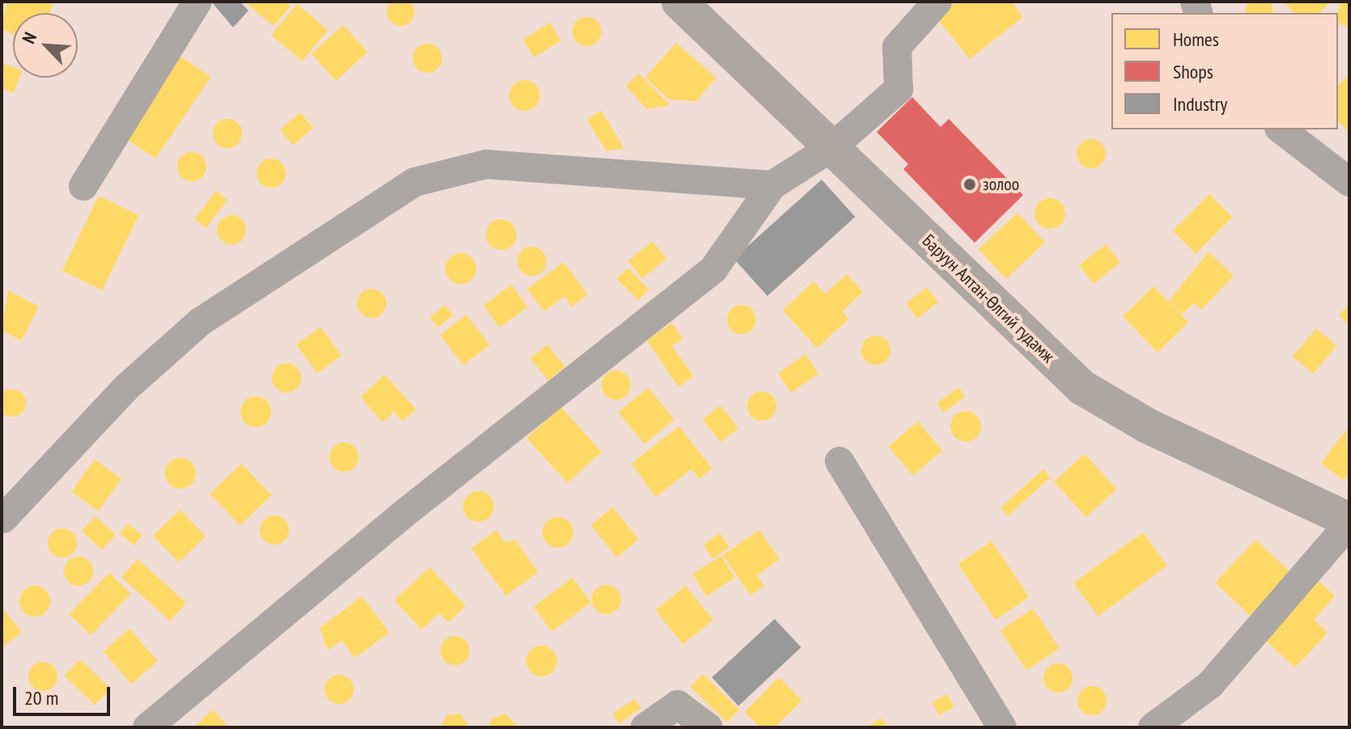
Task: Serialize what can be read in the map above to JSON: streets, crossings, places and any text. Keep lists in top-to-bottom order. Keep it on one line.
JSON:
{"streets":{"main road":["Баруун Алтан-Өлгий гудамж"]},"places":["золоо"],"legend":["Homes","Shops","Industry"],"scale_bar":"20 m","north":"top left"}
